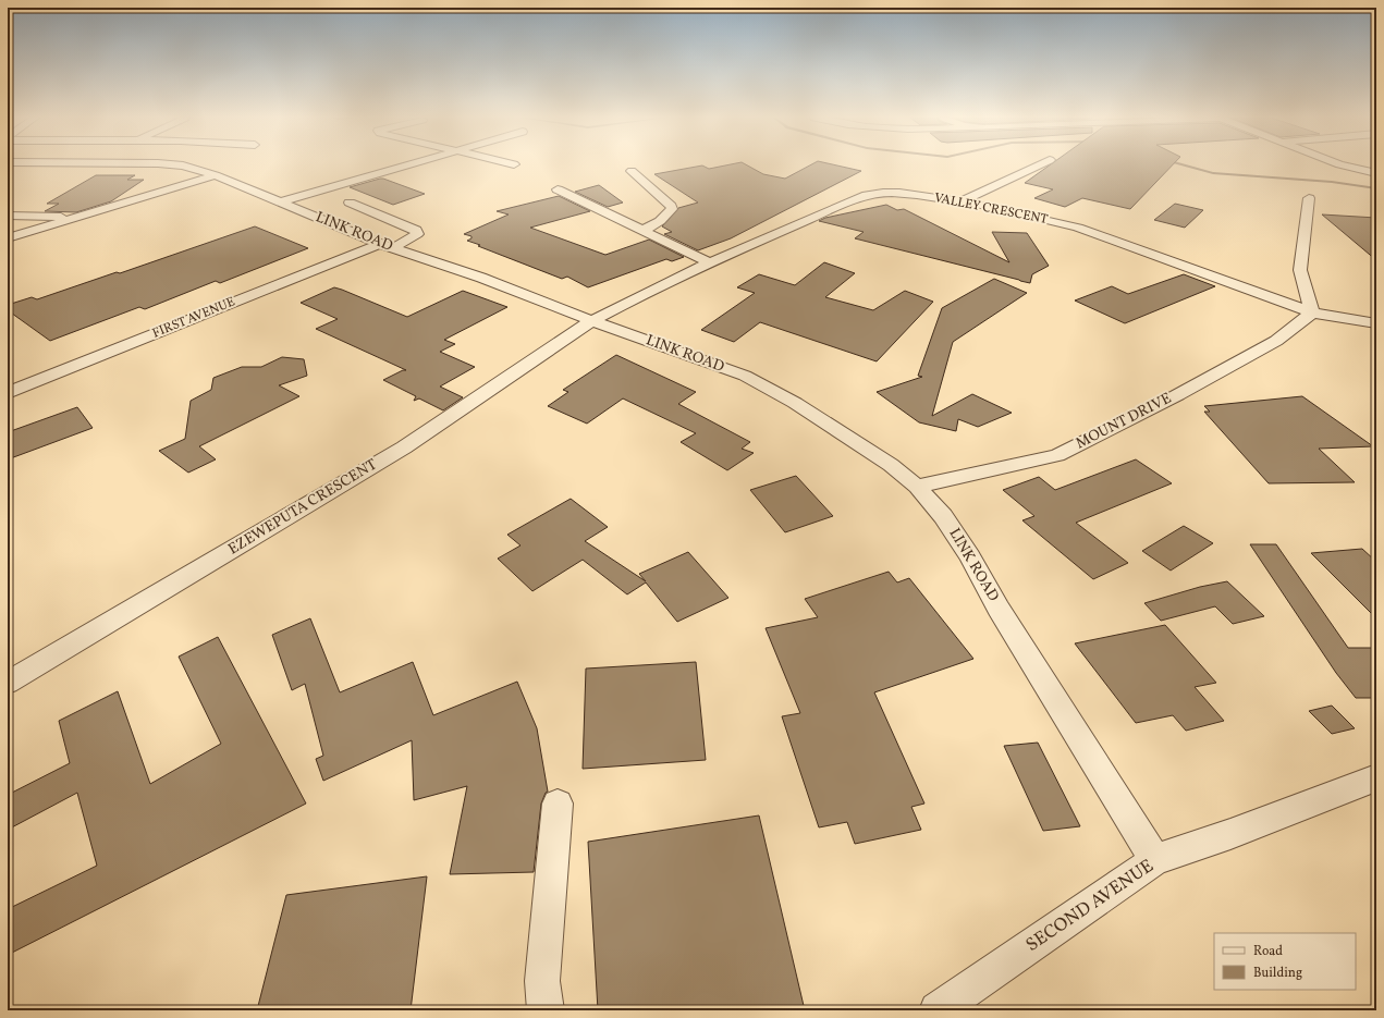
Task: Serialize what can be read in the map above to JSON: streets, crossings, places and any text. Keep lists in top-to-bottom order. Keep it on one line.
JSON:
{"streets":{"street":["VALLEY CRESCENT","LINK ROAD","FIRST AVENUE","MOUNT DRIVE","EZEWEPUTA CRESCENT","SECOND AVENUE"]},"crossings":[["VALLEY CRESCENT","LINK ROAD"],["VALLEY CRESCENT","MOUNT DRIVE"],["VALLEY CRESCENT","EZEWEPUTA CRESCENT"],["LINK ROAD","FIRST AVENUE"],["LINK ROAD","MOUNT DRIVE"],["LINK ROAD","EZEWEPUTA CRESCENT"],["LINK ROAD","SECOND AVENUE"]],"legend":["Road","Building"]}
